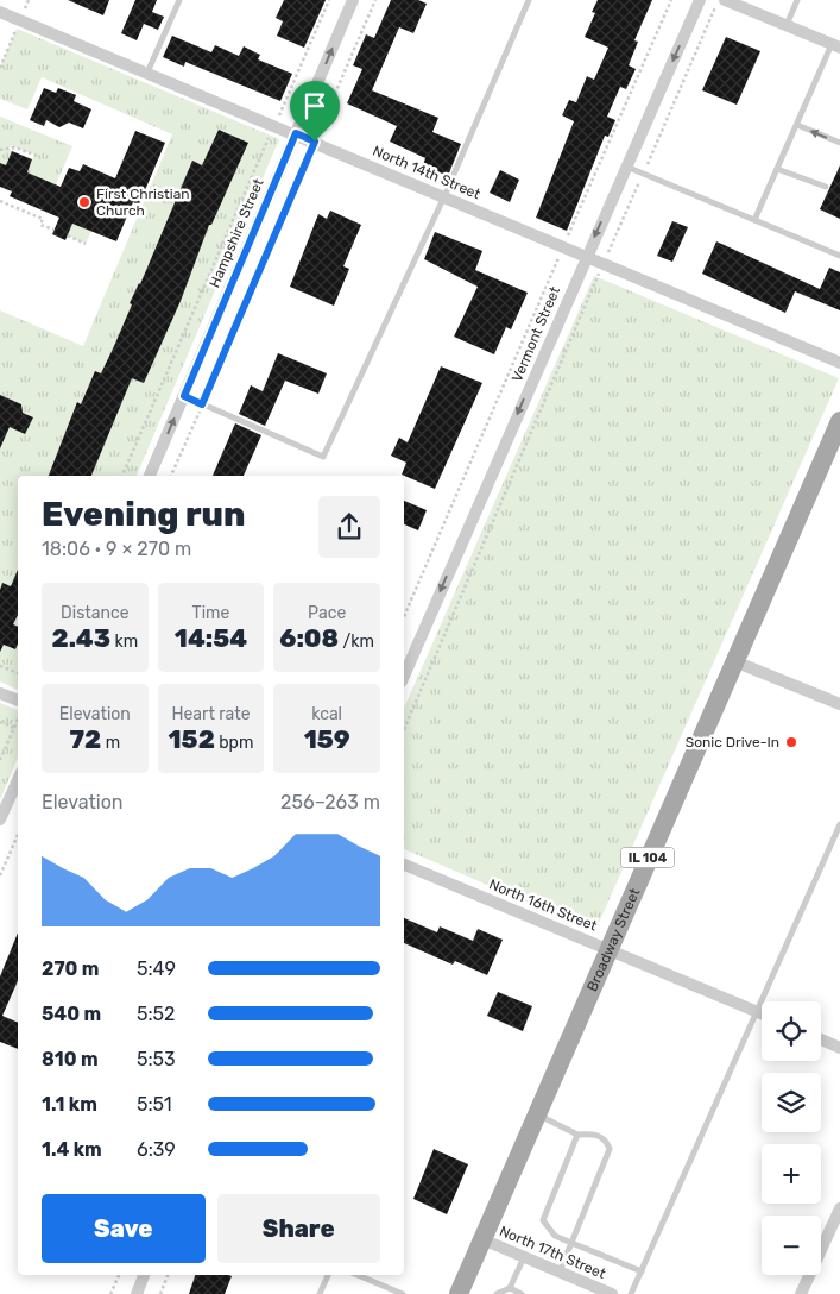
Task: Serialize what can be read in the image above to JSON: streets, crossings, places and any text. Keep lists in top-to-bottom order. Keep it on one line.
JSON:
{"streets":{"main road":["IL 104","Broadway Street"],"street":["North 14th Street","Hampshire Street","Vermont Street","North 16th Street","North 17th Street"]},"crossings":[["North 14th Street","Hampshire Street"],["North 14th Street","Vermont Street"],["North 16th Street","Broadway Street"],["Broadway Street","North 17th Street"]],"one_way":["Hampshire Street","Vermont Street"],"places":["First Christian Church","Sonic Drive-In"],"page":{"heading":["Evening run","18:06 · 9 × 270 m"],"stats":[["Distance","2.43 km"],["Time","14:54"],["Pace","6:08 /km"],["Elevation","72 m"],["Heart rate","152 bpm"],["kcal","159"]],"chart":["Elevation","256–263 m"],"list":[{"name":"270 m","note":"5:49"},{"name":"540 m","note":"5:52"},{"name":"810 m","note":"5:53"},{"name":"1.1 km","note":"5:51"},{"name":"1.4 km","note":"6:39"}],"map_buttons":["+","−"],"buttons":["Save","Share"]}}
